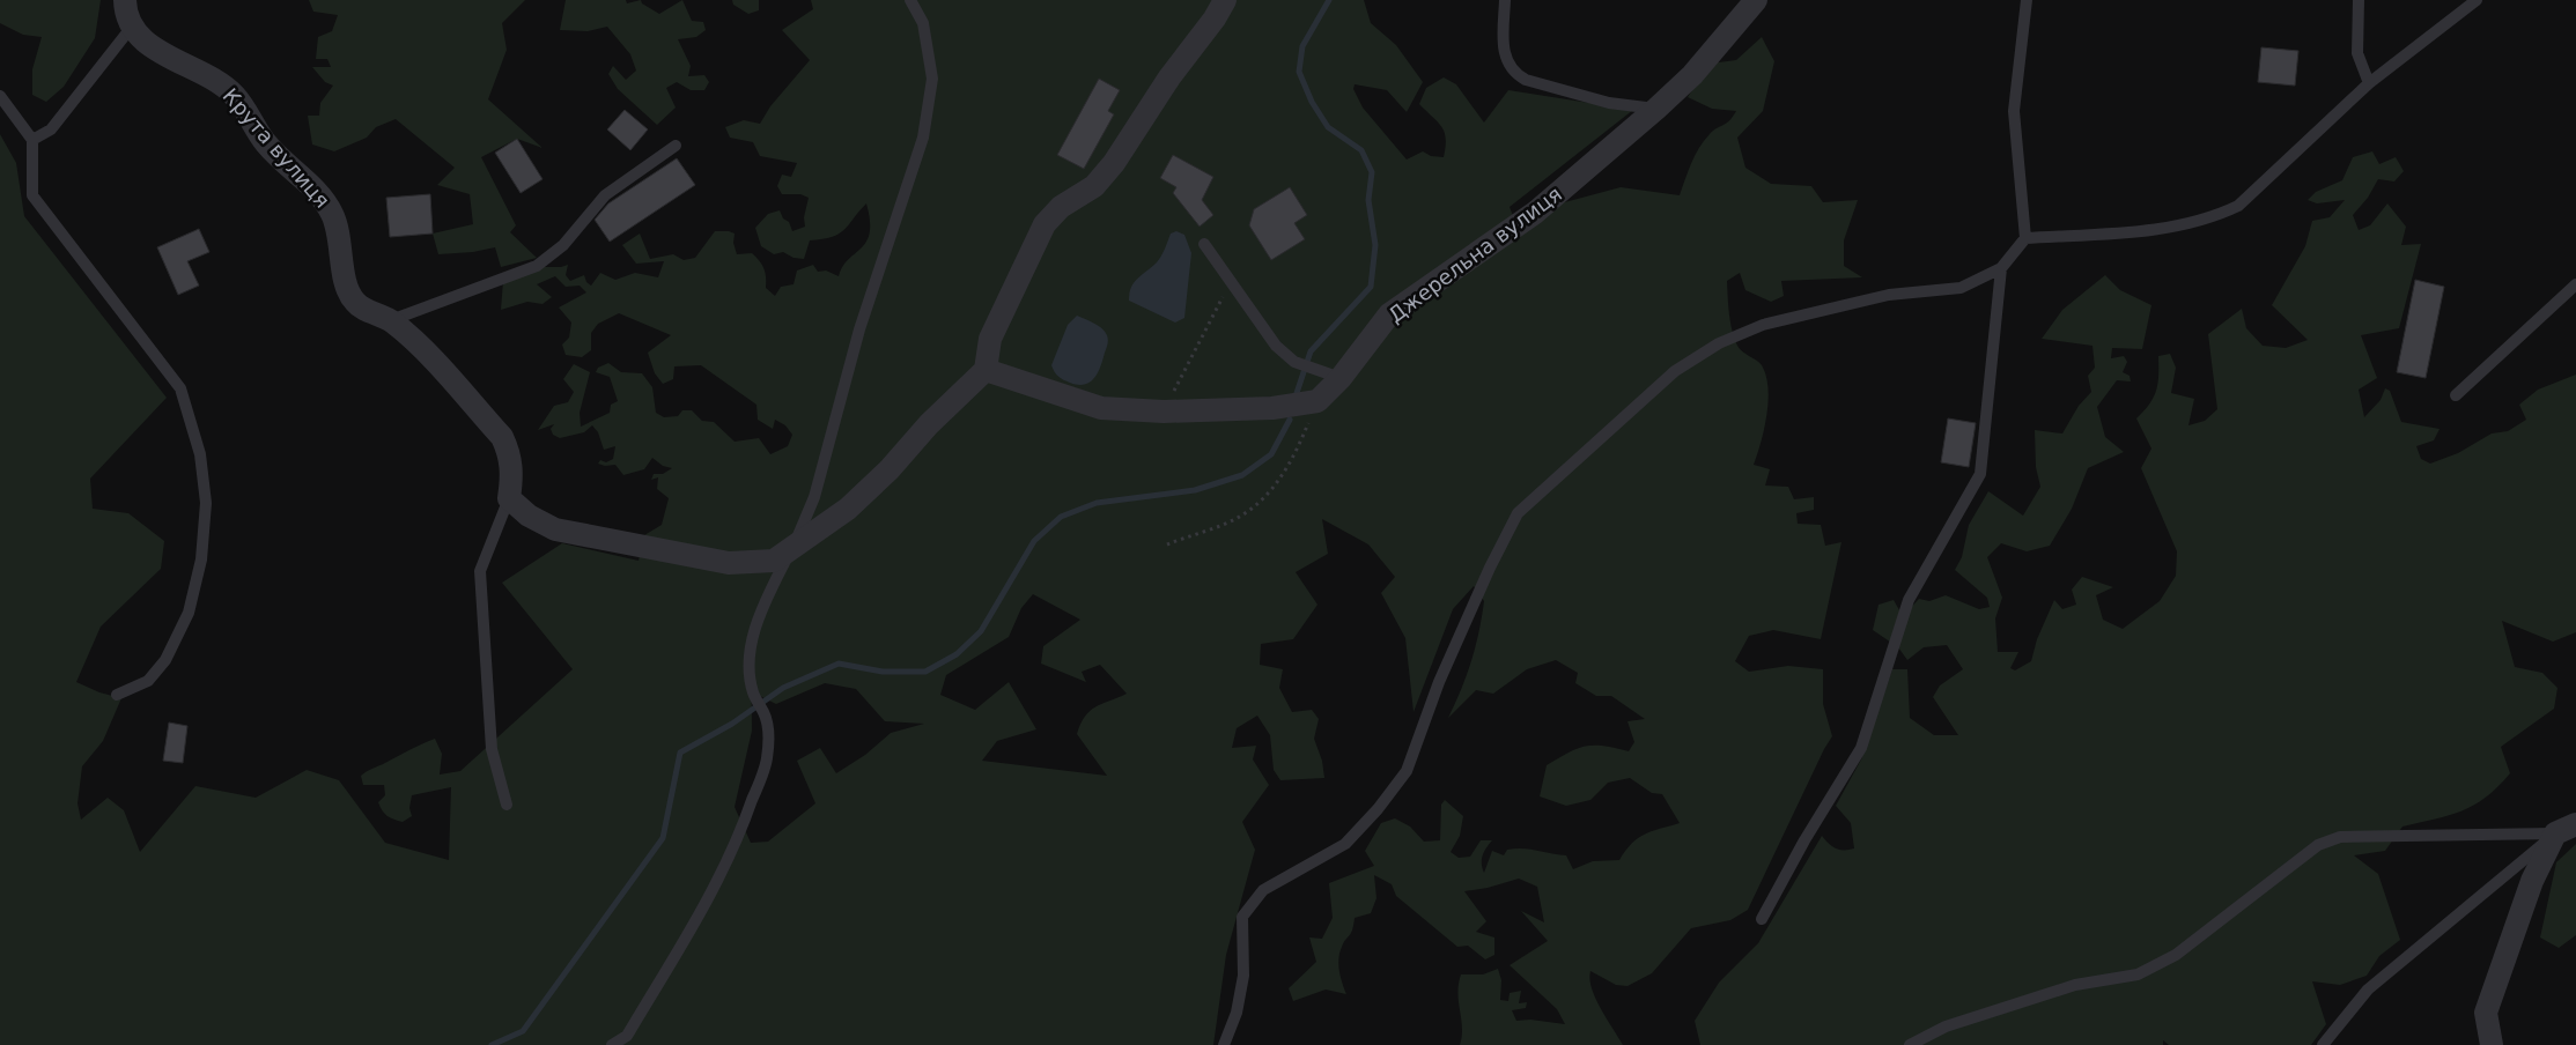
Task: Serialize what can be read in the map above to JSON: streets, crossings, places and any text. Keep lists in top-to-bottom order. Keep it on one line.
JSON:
{"streets":{"street":["Крута вулиця","Джерельна вулиця"]}}
